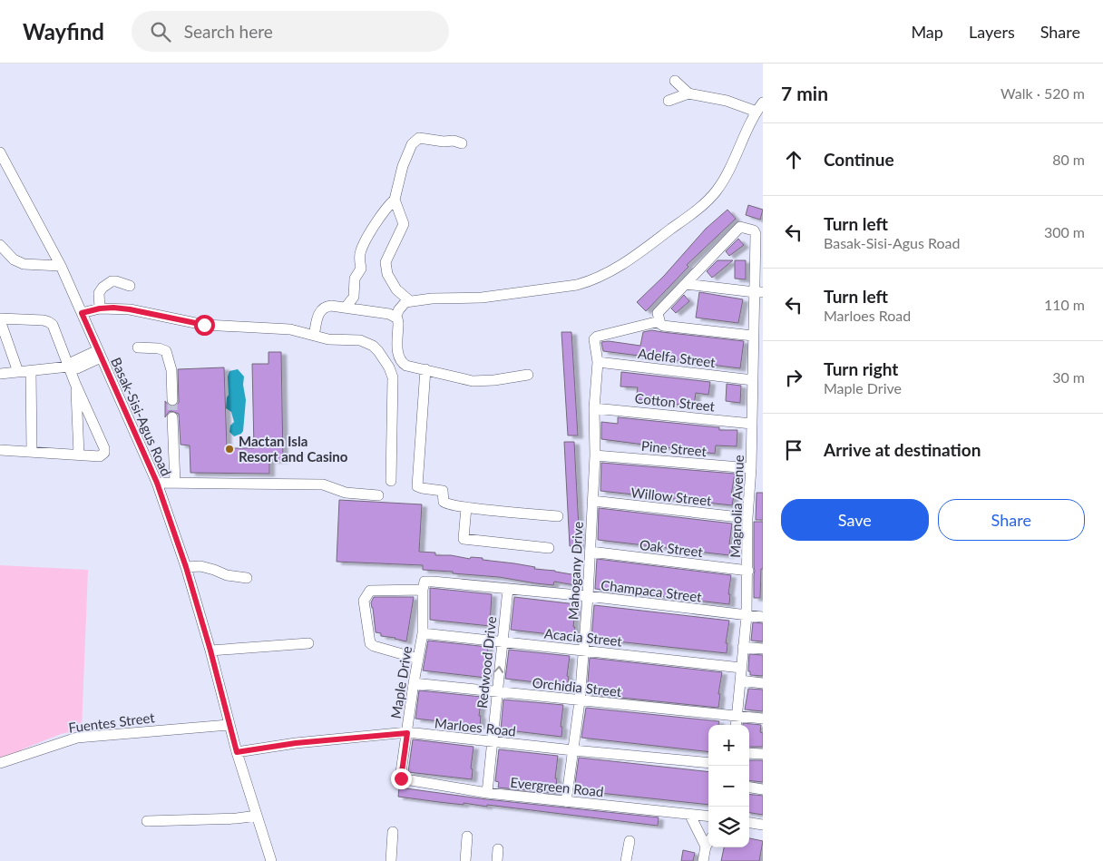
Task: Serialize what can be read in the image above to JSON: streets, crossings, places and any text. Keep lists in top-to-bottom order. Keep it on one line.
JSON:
{"streets":{"street":["Adelfa Street","Cotton Street","Basak-Sisi-Agus Road","Pine Street","Willow Street","Magnolia Avenue","Oak Street","Mahogany Drive","Champaca Street","Acacia Street","Redwood Drive","Maple Drive","Orchidia Street","Fuentes Street","Marloes Road","Evergreen Road"]},"crossings":[["Adelfa Street","Magnolia Avenue"],["Adelfa Street","Mahogany Drive"],["Cotton Street","Magnolia Avenue"],["Cotton Street","Mahogany Drive"],["Basak-Sisi-Agus Road","Fuentes Street"],["Basak-Sisi-Agus Road","Marloes Road"],["Pine Street","Magnolia Avenue"],["Pine Street","Mahogany Drive"],["Willow Street","Magnolia Avenue"],["Willow Street","Mahogany Drive"],["Magnolia Avenue","Oak Street"],["Magnolia Avenue","Champaca Street"],["Magnolia Avenue","Acacia Street"],["Magnolia Avenue","Orchidia Street"],["Oak Street","Mahogany Drive"],["Mahogany Drive","Champaca Street"],["Mahogany Drive","Acacia Street"],["Mahogany Drive","Orchidia Street"],["Mahogany Drive","Marloes Road"],["Mahogany Drive","Evergreen Road"],["Champaca Street","Redwood Drive"],["Champaca Street","Maple Drive"],["Acacia Street","Redwood Drive"],["Acacia Street","Maple Drive"],["Redwood Drive","Orchidia Street"],["Redwood Drive","Marloes Road"],["Redwood Drive","Evergreen Road"],["Maple Drive","Orchidia Street"],["Maple Drive","Marloes Road"],["Maple Drive","Evergreen Road"]],"places":["Mactan Isla Resort and Casino"],"page":{"header":"Wayfind","search":"Search here","nav":["Map","Layers","Share"],"heading":["7 min","Walk · 520 m"],"list":[["Continue","80 m"],["Turn left","Basak-Sisi-Agus Road","300 m"],["Turn left","Marloes Road","110 m"],["Turn right","Maple Drive","30 m"],"Arrive at destination"],"buttons":["Save","Share"],"map_buttons":["+","−"]}}
